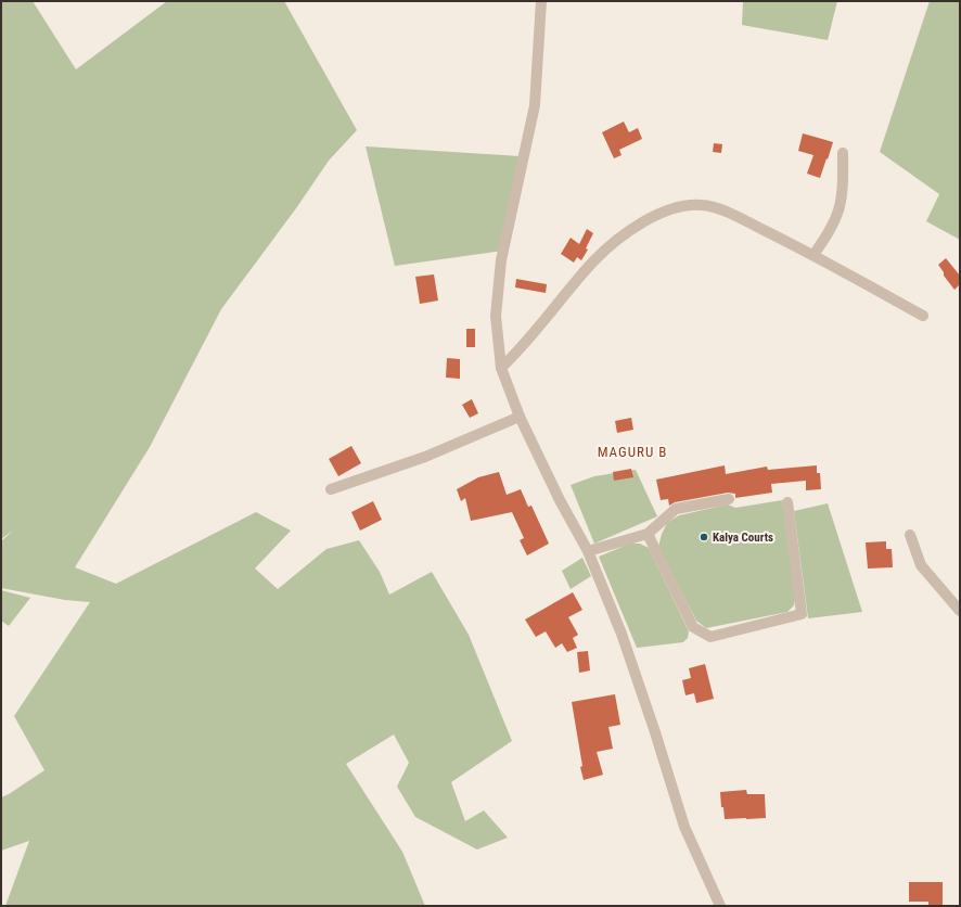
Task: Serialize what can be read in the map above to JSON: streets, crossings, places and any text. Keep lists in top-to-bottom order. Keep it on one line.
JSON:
{"districts":["MAGURU B"],"places":["Kalya Courts"]}
